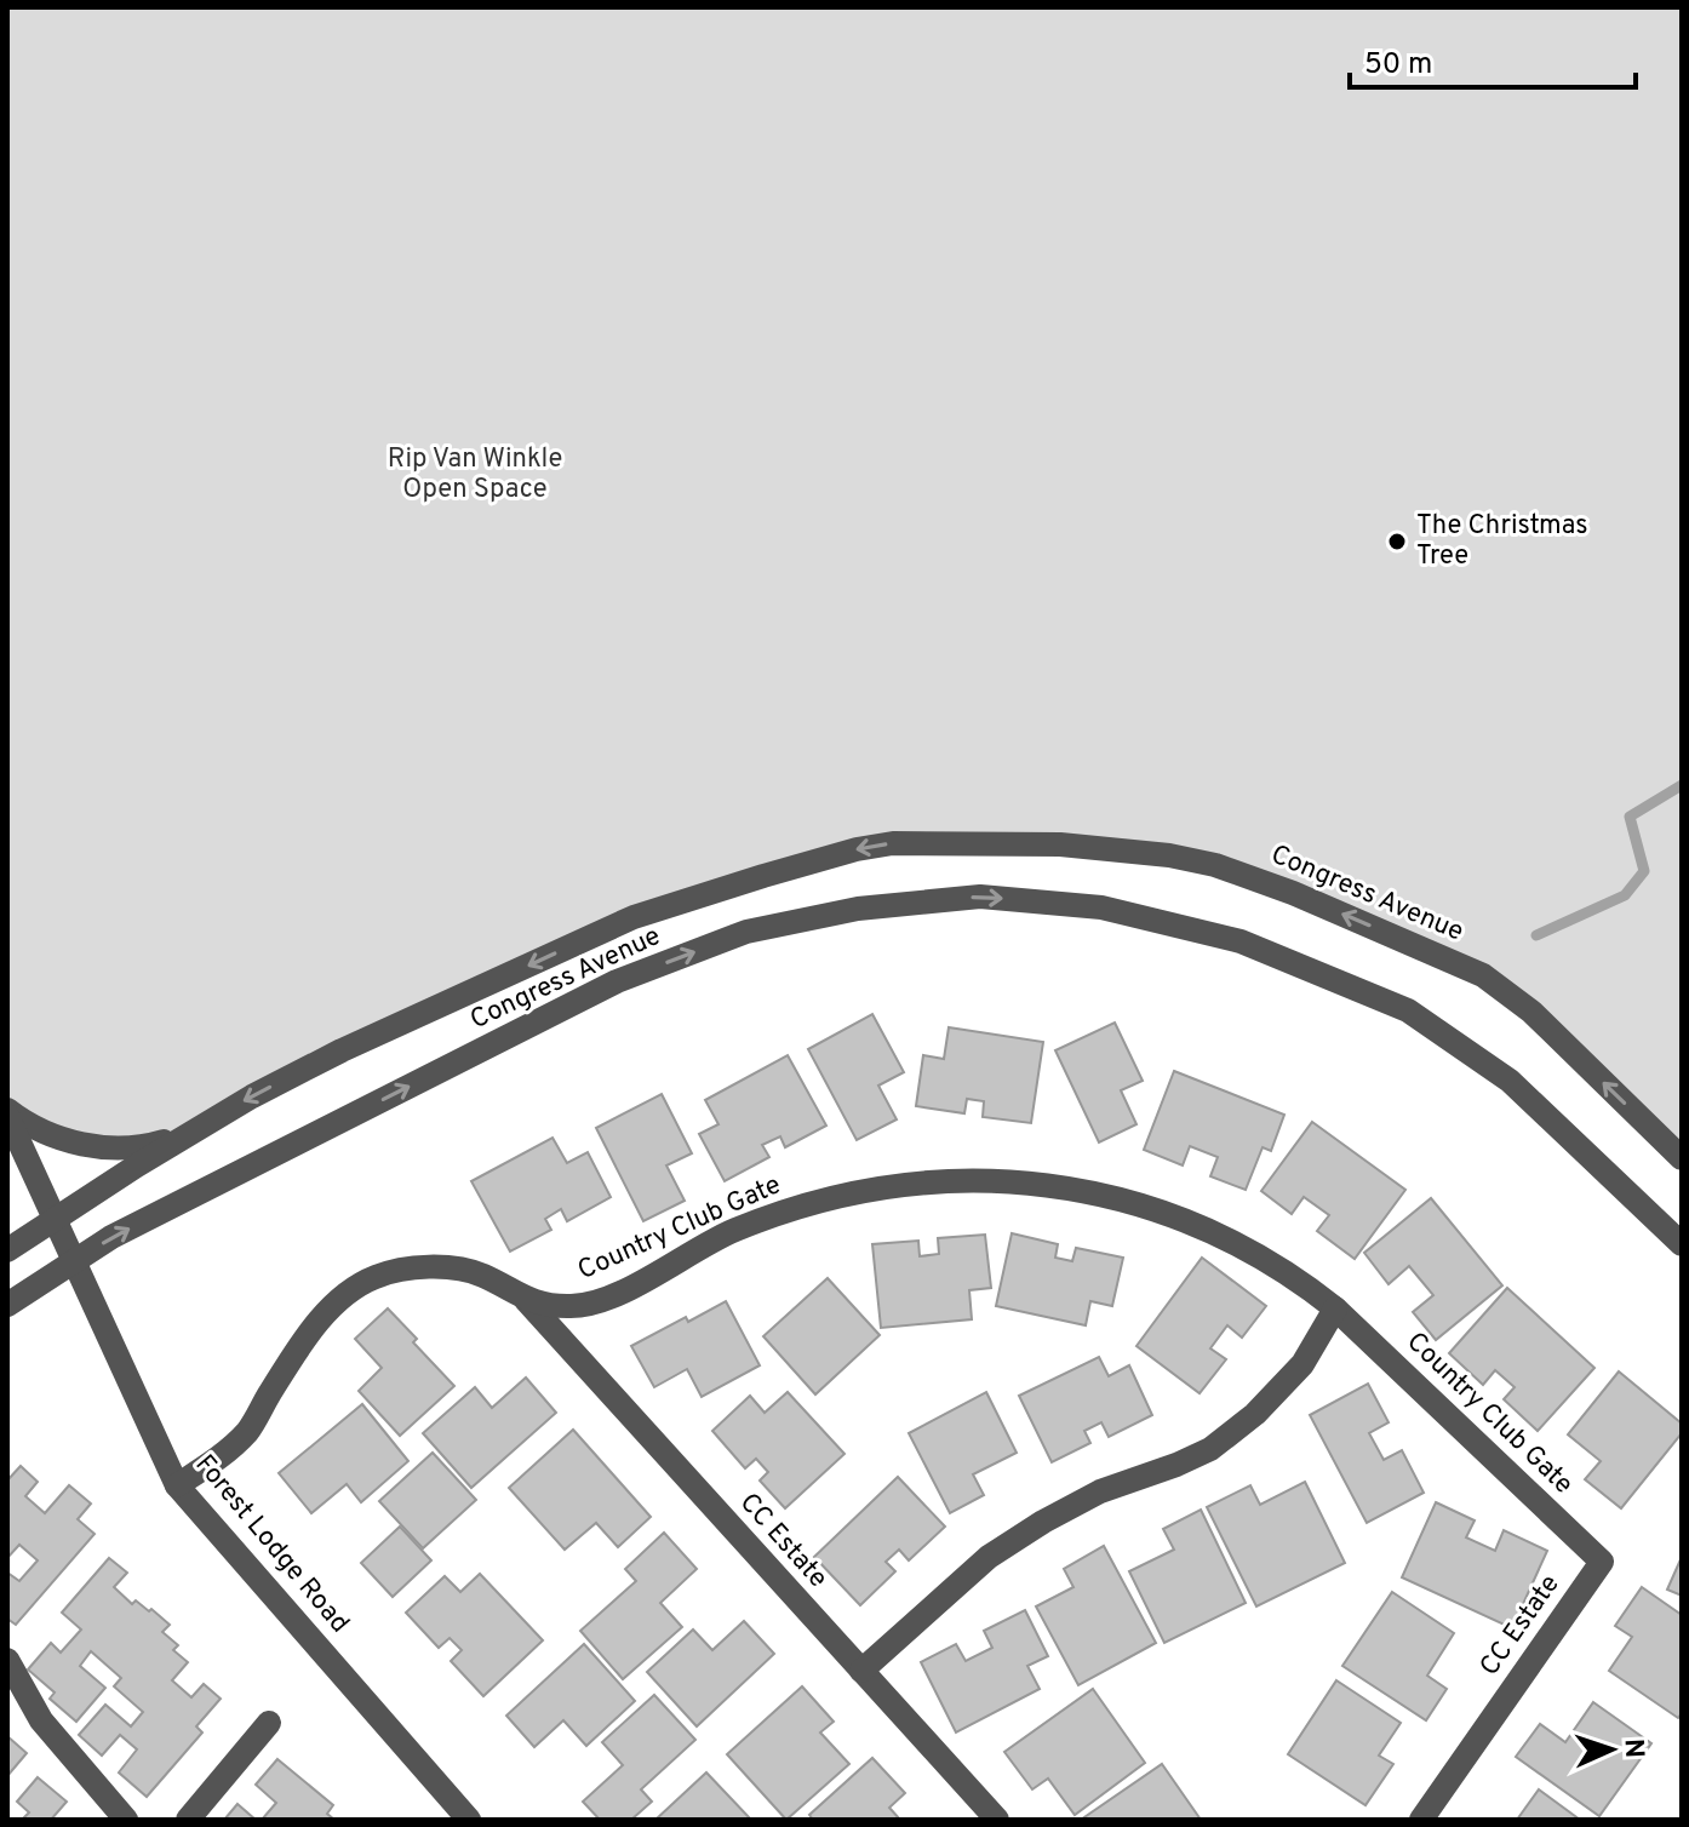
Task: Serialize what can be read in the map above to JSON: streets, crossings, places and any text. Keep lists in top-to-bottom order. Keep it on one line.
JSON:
{"streets":{"street":["Congress Avenue","Country Club Gate","CC Estate","Forest Lodge Road"]},"crossings":[["Congress Avenue","Forest Lodge Road"],["Country Club Gate","CC Estate"],["Country Club Gate","Forest Lodge Road"]],"parks":["Rip Van Winkle Open Space"],"places":["The Christmas Tree"],"scale_bar":"50 m","north":"right"}
